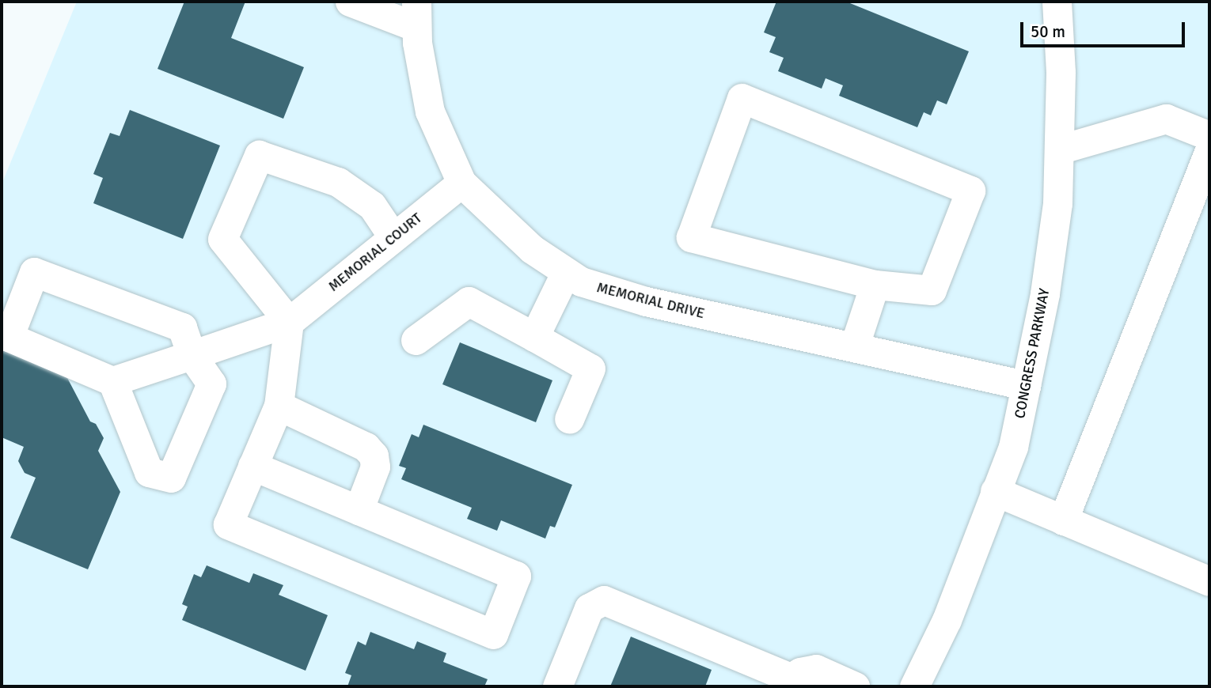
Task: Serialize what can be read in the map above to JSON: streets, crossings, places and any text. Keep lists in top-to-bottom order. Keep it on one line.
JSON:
{"streets":{"street":["MEMORIAL COURT","MEMORIAL DRIVE","CONGRESS PARKWAY"]},"crossings":[["MEMORIAL COURT","MEMORIAL DRIVE"],["MEMORIAL DRIVE","CONGRESS PARKWAY"]],"scale_bar":"50 m"}
